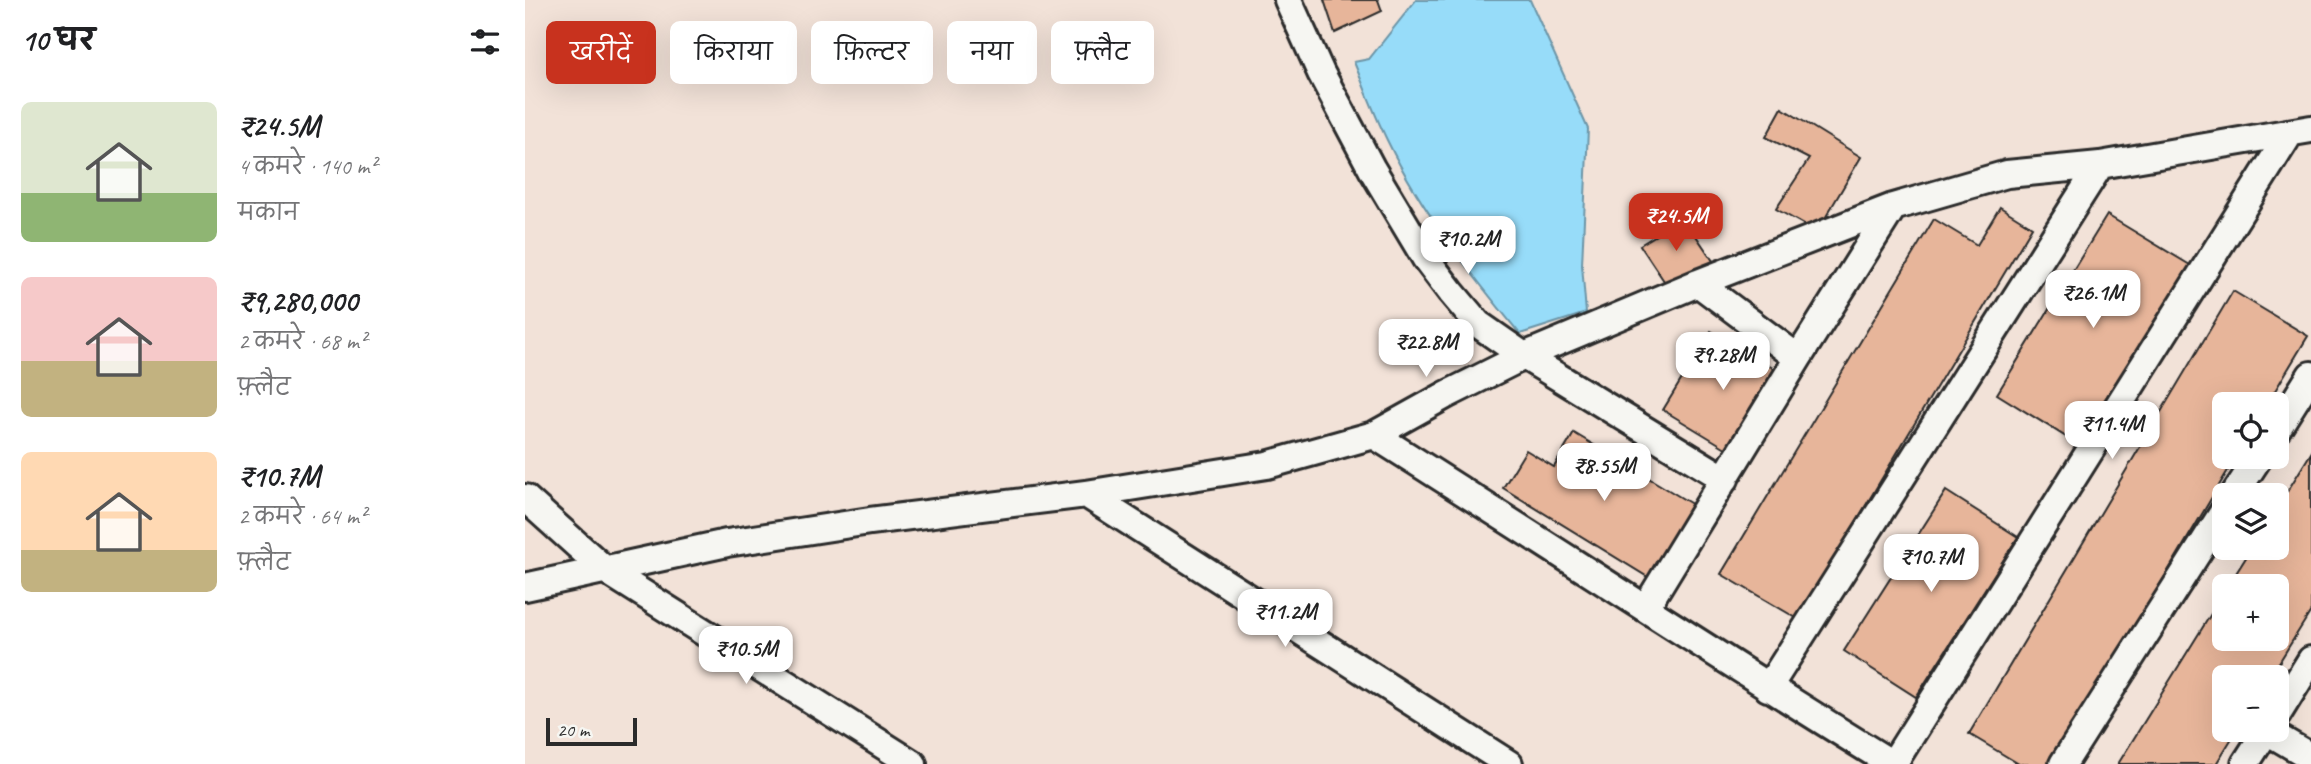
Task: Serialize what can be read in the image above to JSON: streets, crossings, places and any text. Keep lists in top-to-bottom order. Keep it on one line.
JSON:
{"scale_bar":"20 m","page":{"heading":"10 घर","chip":["खरीदें","किराया","फ़िल्टर","नया","फ़्लैट"],"list":[{"name":"₹24.5M","note":"4 कमरे · 140 m² · मकान"},{"name":"₹9,280,000","note":"2 कमरे · 68 m² · फ़्लैट"},{"name":"₹10.7M","note":"2 कमरे · 64 m² · फ़्लैट"}],"price":["₹24.5M","₹10.2M","₹26.1M","₹22.8M","₹9.28M","₹11.4M","₹8.55M","₹10.7M","₹11.2M","₹10.5M"],"map_buttons":["+","−"],"scale":"20 m"}}
